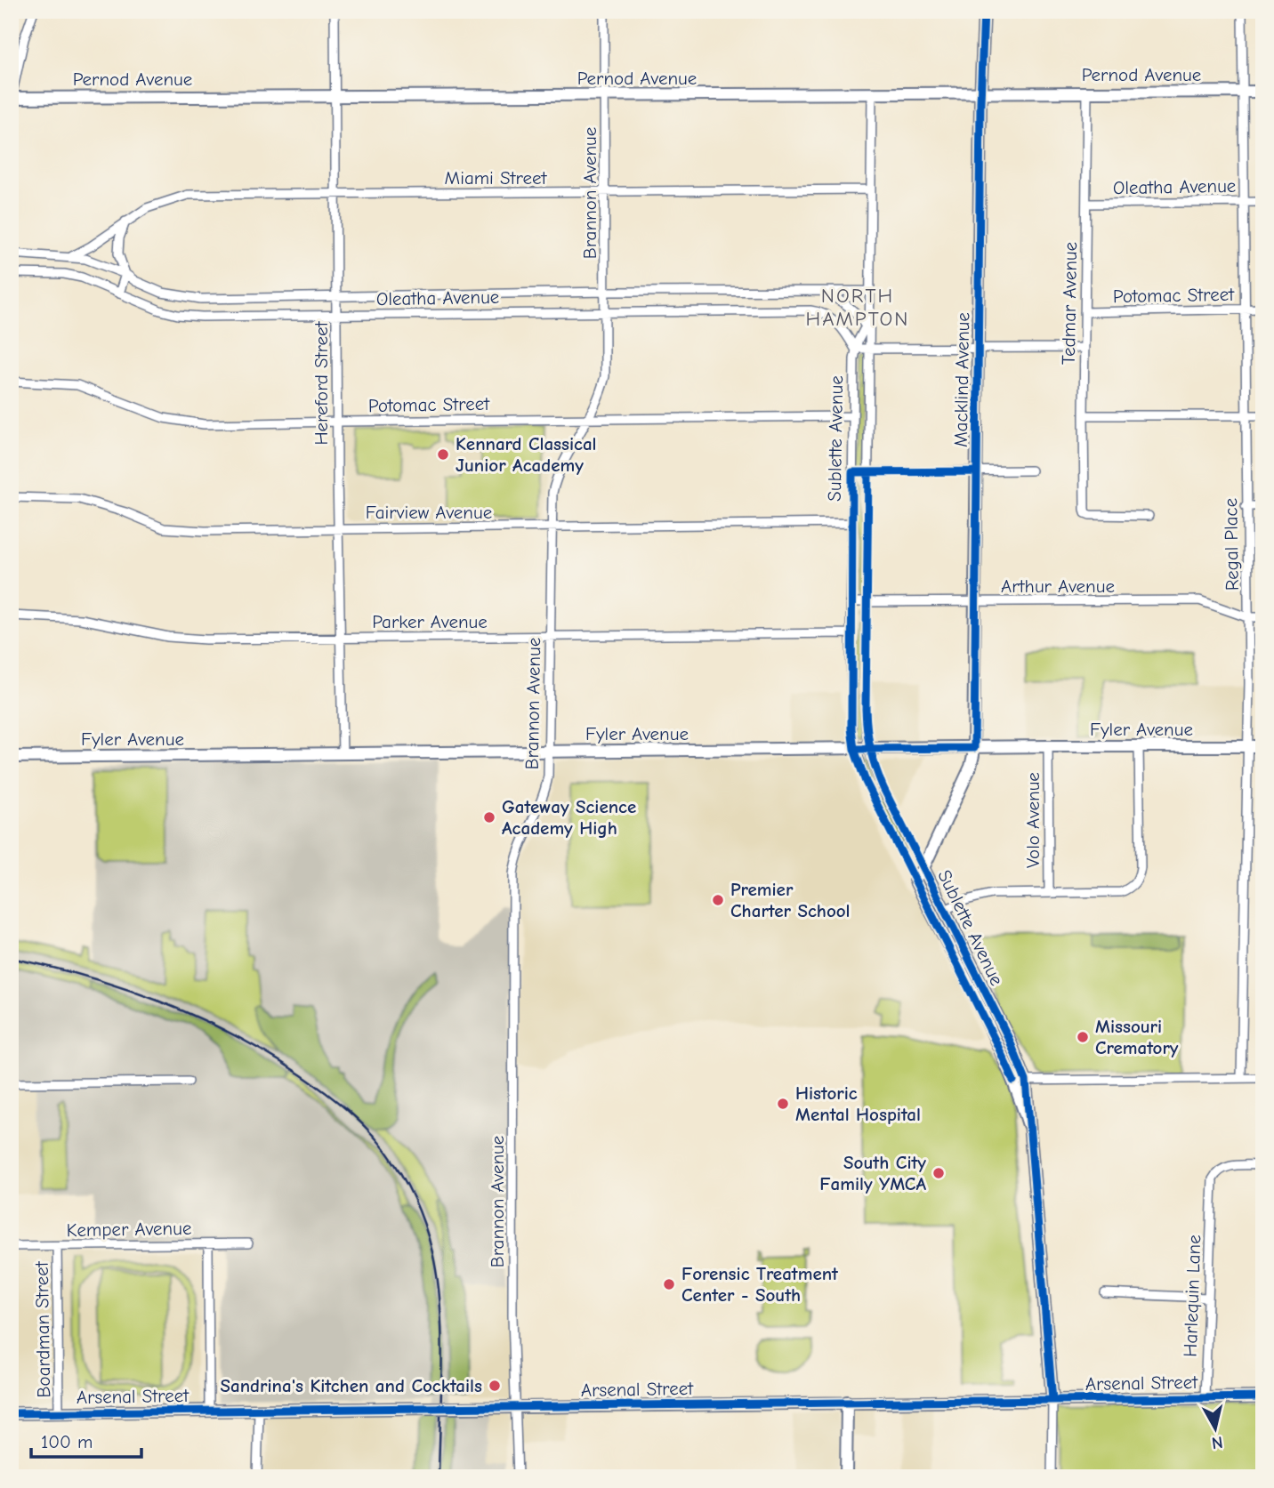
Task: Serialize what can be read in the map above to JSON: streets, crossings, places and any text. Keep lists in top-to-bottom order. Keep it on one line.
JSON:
{"streets":{"street":["Pernod Avenue","Miami Street","Oleatha Avenue","Brannon Avenue","Potomac Street","Tedmar Avenue","Macklind Avenue","Hereford Street","Sublette Avenue","Fairview Avenue","Regal Place","Arthur Avenue","Parker Avenue","Fyler Avenue","Volo Avenue","Kemper Avenue","Harlequin Lane","Boardman Street","Arsenal Street"]},"crossings":[["Pernod Avenue","Brannon Avenue"],["Pernod Avenue","Tedmar Avenue"],["Pernod Avenue","Macklind Avenue"],["Pernod Avenue","Hereford Street"],["Pernod Avenue","Sublette Avenue"],["Pernod Avenue","Regal Place"],["Miami Street","Oleatha Avenue"],["Miami Street","Brannon Avenue"],["Miami Street","Hereford Street"],["Miami Street","Sublette Avenue"],["Oleatha Avenue","Brannon Avenue"],["Oleatha Avenue","Tedmar Avenue"],["Oleatha Avenue","Hereford Street"],["Oleatha Avenue","Sublette Avenue"],["Oleatha Avenue","Regal Place"],["Brannon Avenue","Potomac Street"],["Brannon Avenue","Fairview Avenue"],["Brannon Avenue","Parker Avenue"],["Brannon Avenue","Fyler Avenue"],["Brannon Avenue","Arsenal Street"],["Potomac Street","Tedmar Avenue"],["Potomac Street","Hereford Street"],["Potomac Street","Sublette Avenue"],["Potomac Street","Regal Place"],["Macklind Avenue","Sublette Avenue"],["Macklind Avenue","Arthur Avenue"],["Macklind Avenue","Fyler Avenue"],["Hereford Street","Fairview Avenue"],["Hereford Street","Parker Avenue"],["Hereford Street","Fyler Avenue"],["Sublette Avenue","Fairview Avenue"],["Sublette Avenue","Arthur Avenue"],["Sublette Avenue","Parker Avenue"],["Sublette Avenue","Fyler Avenue"],["Sublette Avenue","Arsenal Street"],["Regal Place","Arthur Avenue"],["Regal Place","Fyler Avenue"],["Fyler Avenue","Volo Avenue"],["Kemper Avenue","Boardman Street"],["Harlequin Lane","Arsenal Street"],["Boardman Street","Arsenal Street"]],"districts":["NORTH HAMPTON"],"places":["Kennard Classical Junior Academy","Gateway Science Academy High","Premier Charter School","Missouri Crematory","Historic Mental Hospital","South City Family YMCA","Forensic Treatment Center - South","Sandrina's Kitchen and Cocktails"],"scale_bar":"100 m","north":"bottom"}
